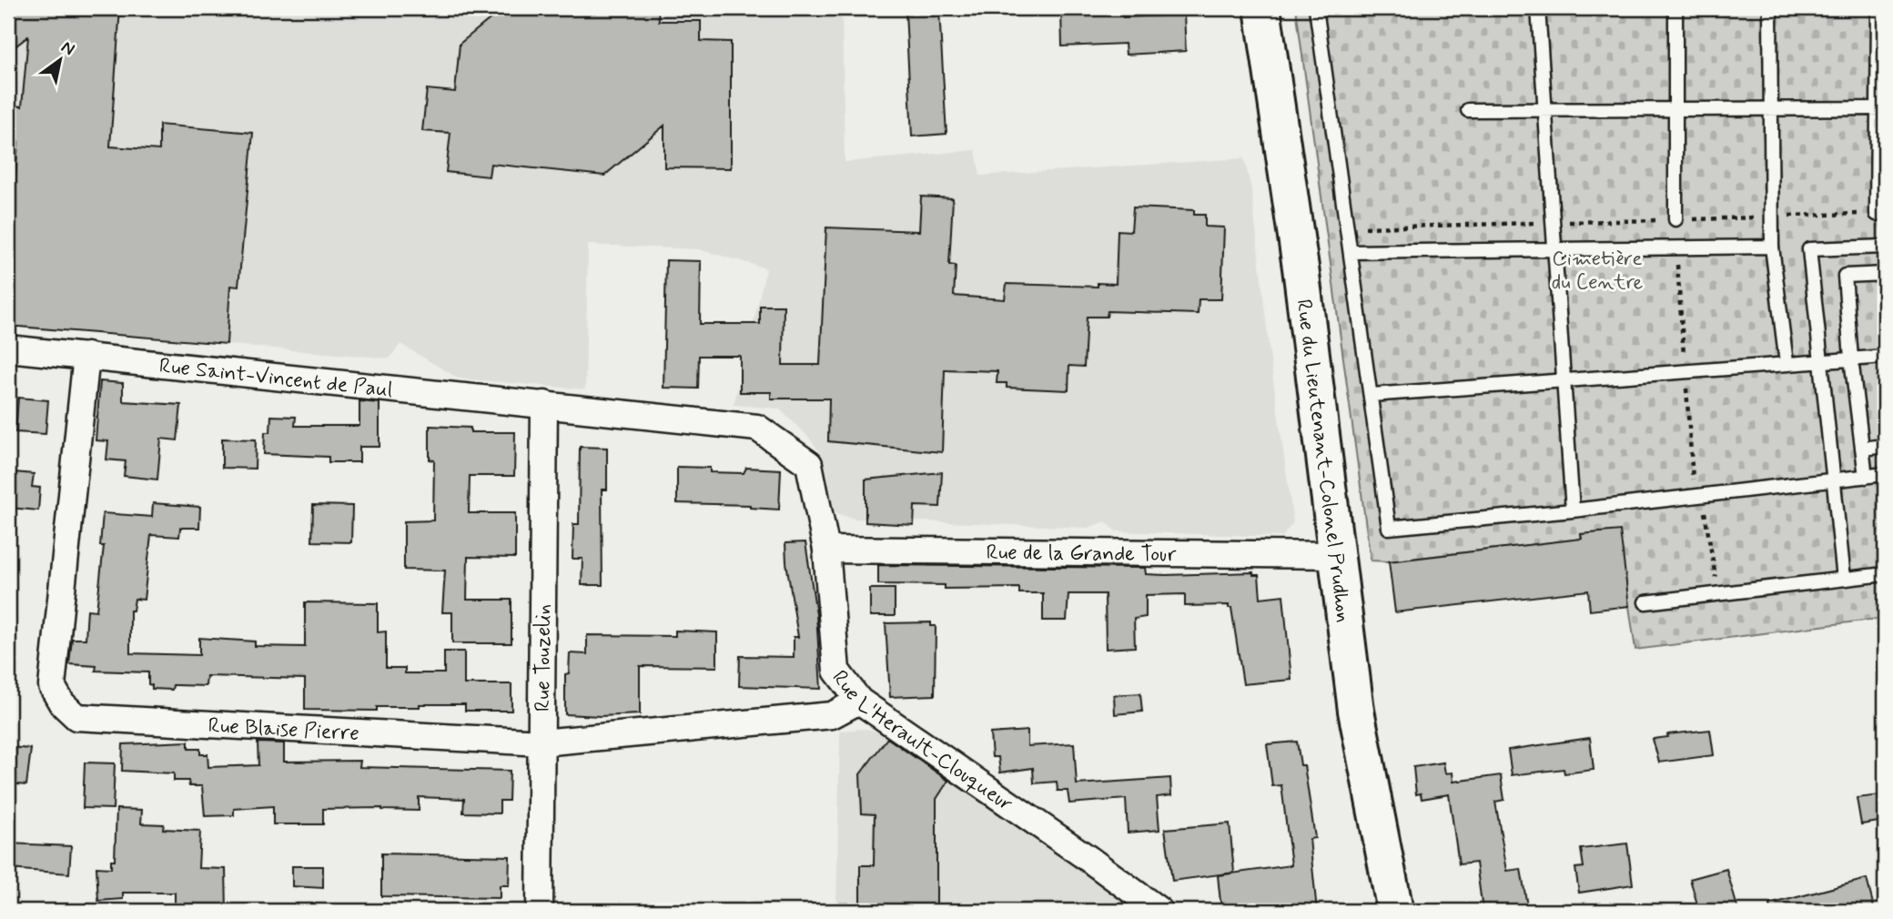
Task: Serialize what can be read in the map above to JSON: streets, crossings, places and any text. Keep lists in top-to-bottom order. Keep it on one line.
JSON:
{"streets":{"main road":["Rue du Lieutenant-Colonel Prudhon"],"street":["Rue Saint-Vincent de Paul","Rue de la Grande Tour","Rue Touzelin","Rue Blaise Pierre","Rue L'Herault-Clouqueur"]},"crossings":[["Rue Saint-Vincent de Paul","Rue Touzelin"],["Rue Saint-Vincent de Paul","Rue Blaise Pierre"],["Rue Saint-Vincent de Paul","Rue L'Herault-Clouqueur"],["Rue du Lieutenant-Colonel Prudhon","Rue de la Grande Tour"],["Rue de la Grande Tour","Rue L'Herault-Clouqueur"],["Rue Touzelin","Rue Blaise Pierre"],["Rue Touzelin","Rue L'Herault-Clouqueur"],["Rue Blaise Pierre","Rue L'Herault-Clouqueur"]],"parks":["Cimetière du Centre"],"north":"top right"}
